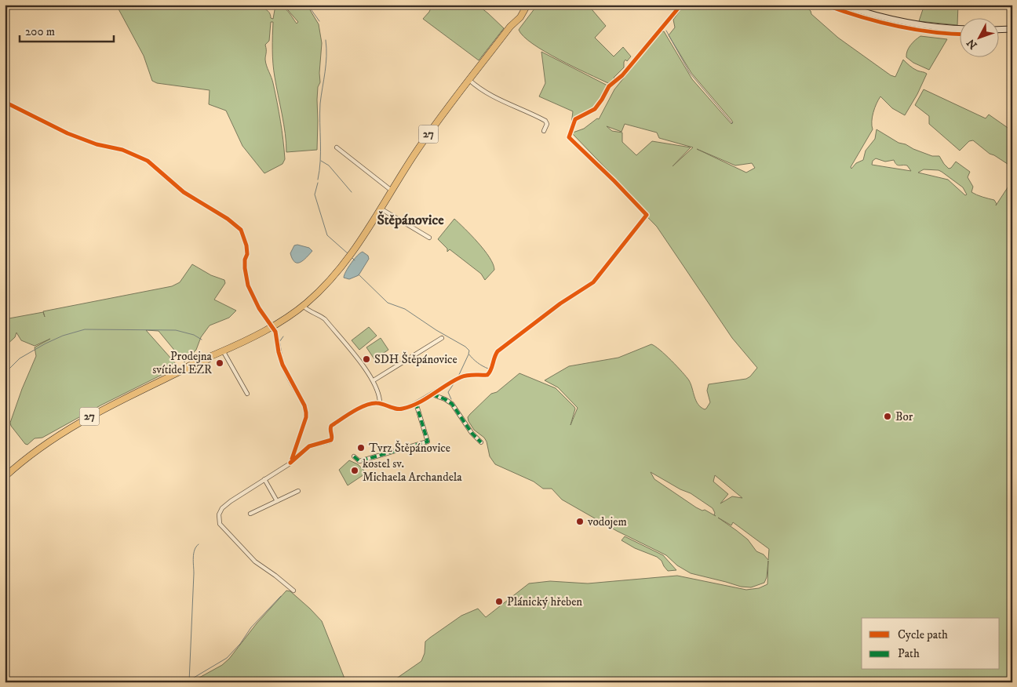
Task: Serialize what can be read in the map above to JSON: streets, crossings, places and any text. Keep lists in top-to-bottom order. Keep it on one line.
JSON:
{"streets":{"main road":["27"]},"districts":["Štěpánovice"],"places":["SDH Štěpánovice","Prodejna svítidel EZR","Bor","Tvrz Štěpánovice","kostel sv. Michaela Archandela","vodojem","Plánický hřeben"],"legend":["Cycle path","Path"],"scale_bar":"200 m","north":"bottom left"}
